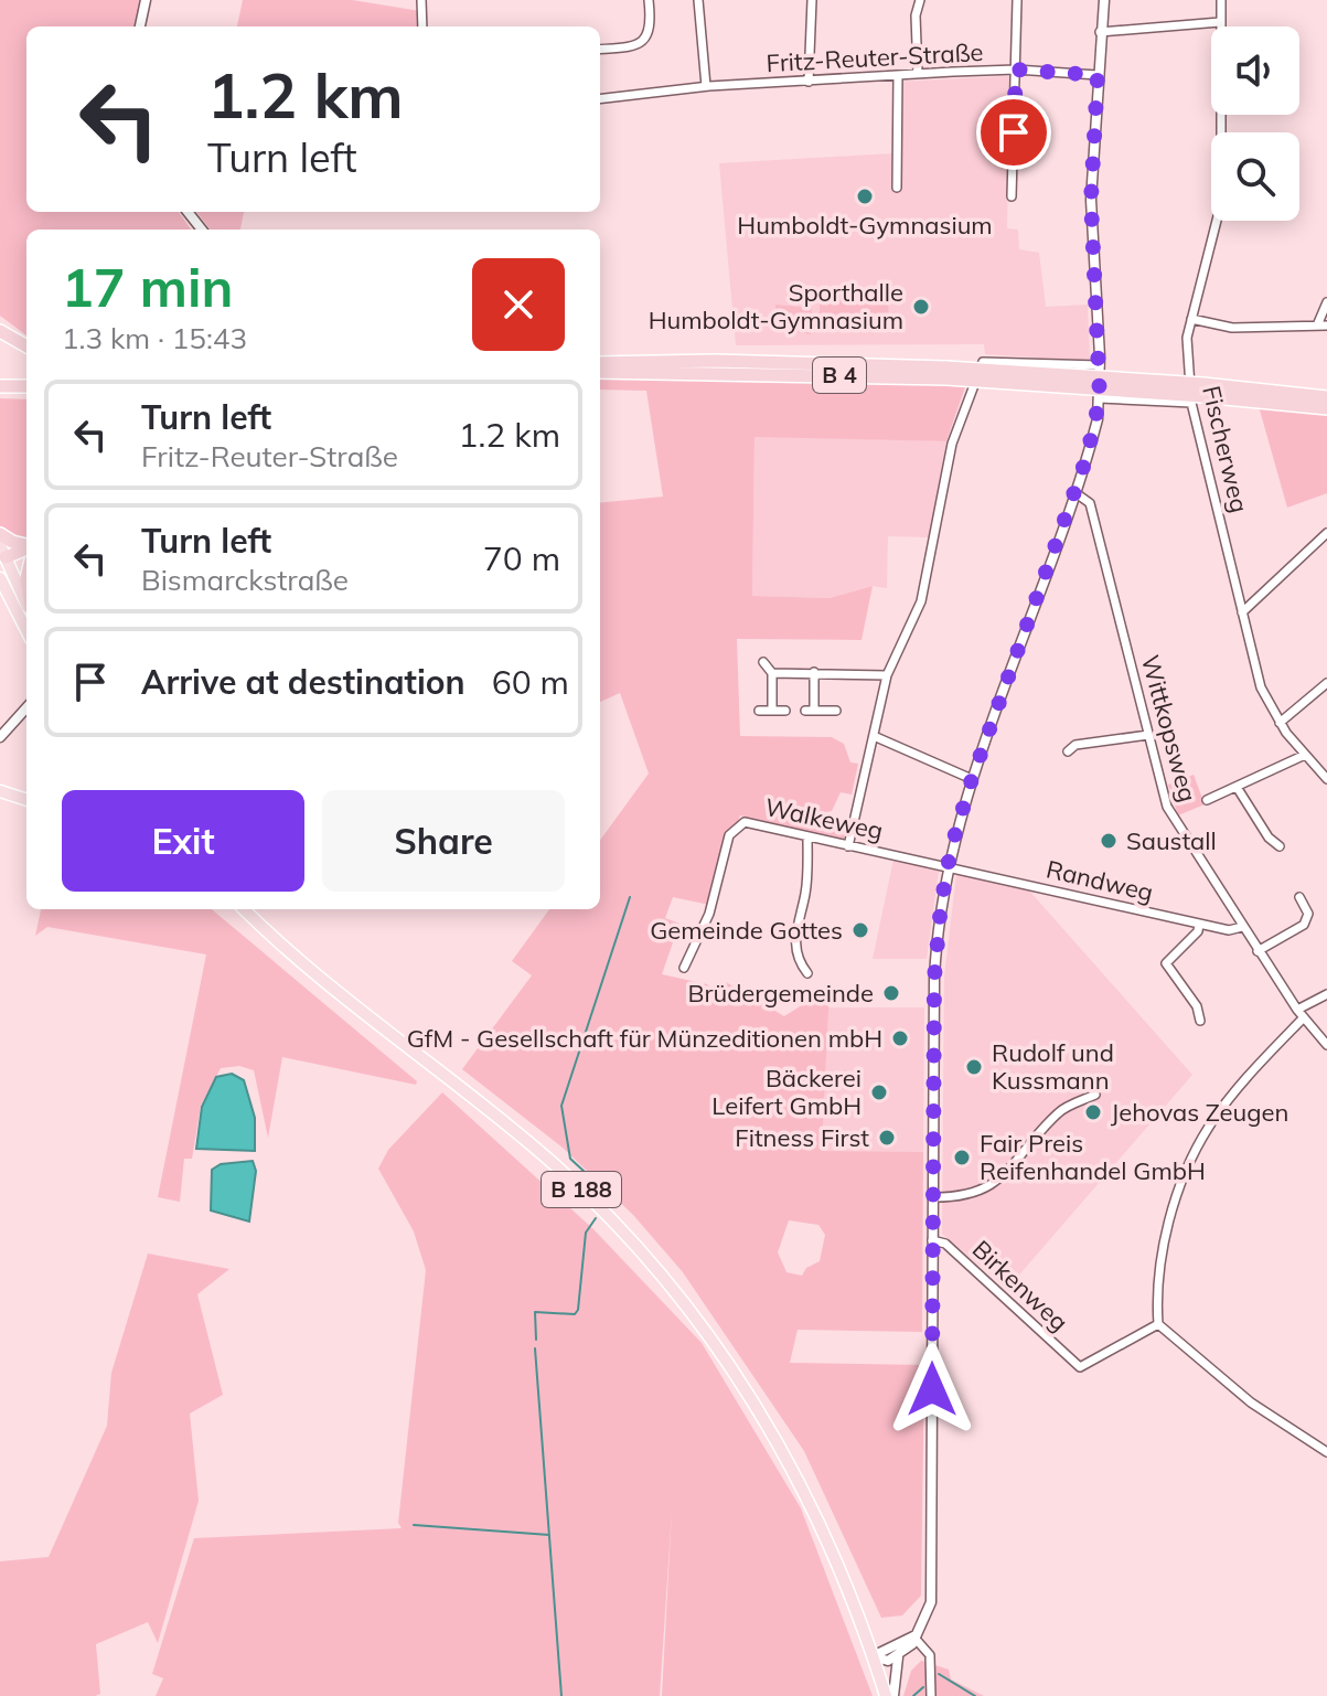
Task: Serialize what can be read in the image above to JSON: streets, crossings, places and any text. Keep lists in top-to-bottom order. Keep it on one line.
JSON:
{"streets":{"highway":["B 4"],"main road":["B 188"],"street":["Fritz-Reuter-Straße","Fischerweg","Wittkopsweg","Walkeweg","Randweg","Birkenweg"]},"crossings":[["B 4","Fischerweg"],["Wittkopsweg","Randweg"],["Walkeweg","Randweg"]],"places":["Humboldt-Gymnasium","Sporthalle Humboldt-Gymnasium","Saustall","Gemeinde Gottes","Brüdergemeinde","GfM - Gesellschaft für Münzeditionen mbH","Rudolf und Kussmann","Bäckerei Leifert GmbH","Jehovas Zeugen","Fitness First","Fair Preis Reifenhandel GmbH"],"page":{"turn":["1.2 km","Turn left"],"heading":["17 min","1.3 km · 15:43"],"list":[{"name":"Turn left","note":"Fritz-Reuter-Straße","value":"1.2 km"},{"name":"Turn left","note":"Bismarckstraße","value":"70 m"},{"name":"Arrive at destination","value":"60 m"}],"buttons":["Exit","Share"]}}
